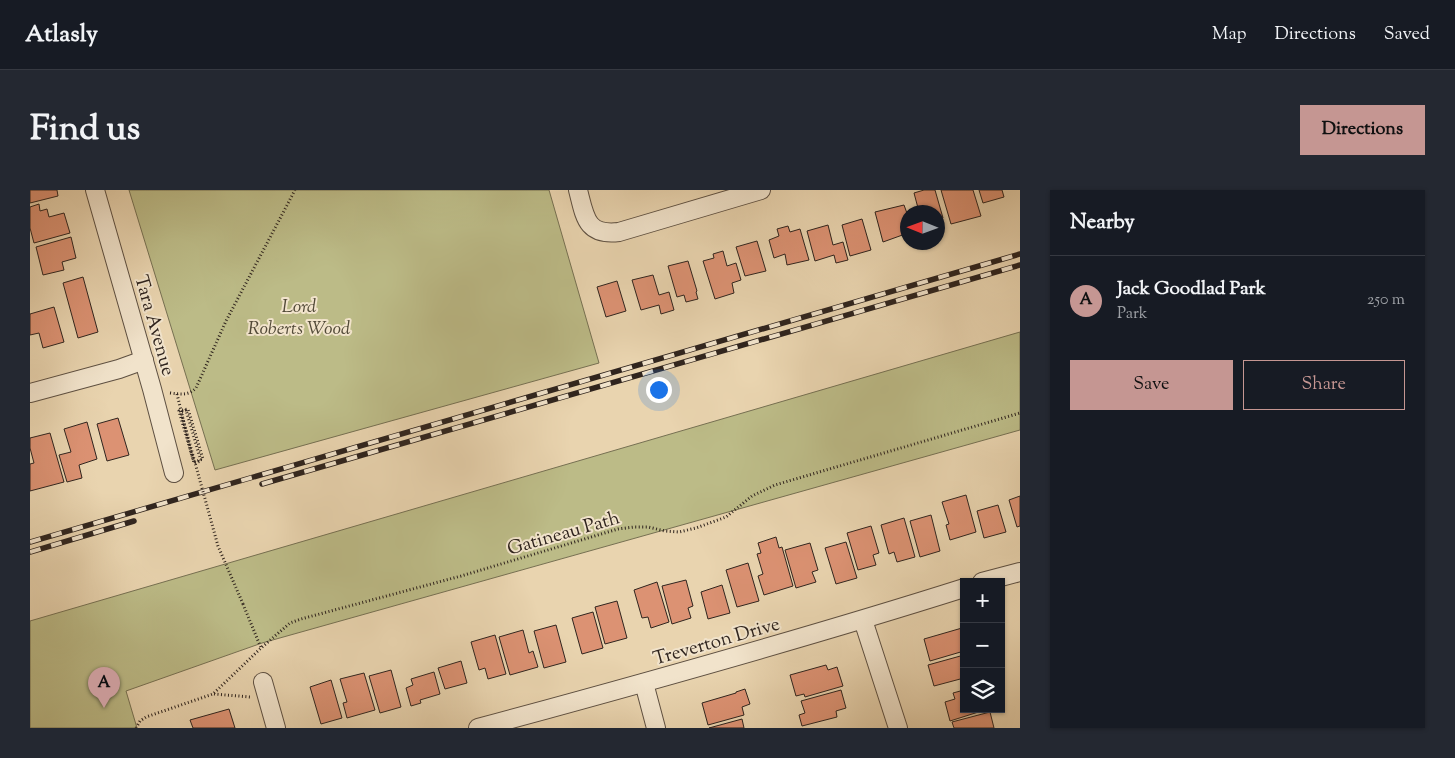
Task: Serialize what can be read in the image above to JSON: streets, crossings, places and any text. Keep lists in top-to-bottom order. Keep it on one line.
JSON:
{"streets":{"street":["Tara Avenue","Treverton Drive"],"path":["Gatineau Path"]},"parks":["Lord Roberts Wood"],"north":"left","page":{"header":"Atlasly","nav":["Map","Directions","Saved"],"title":"Find us","buttons":["Directions",["Save","Share"]],"heading":"Nearby","list":[{"mark":"A","name":"Jack Goodlad Park","note":"Park","value":"250 m"}],"map_buttons":["+","−"],"pins":"A"}}
